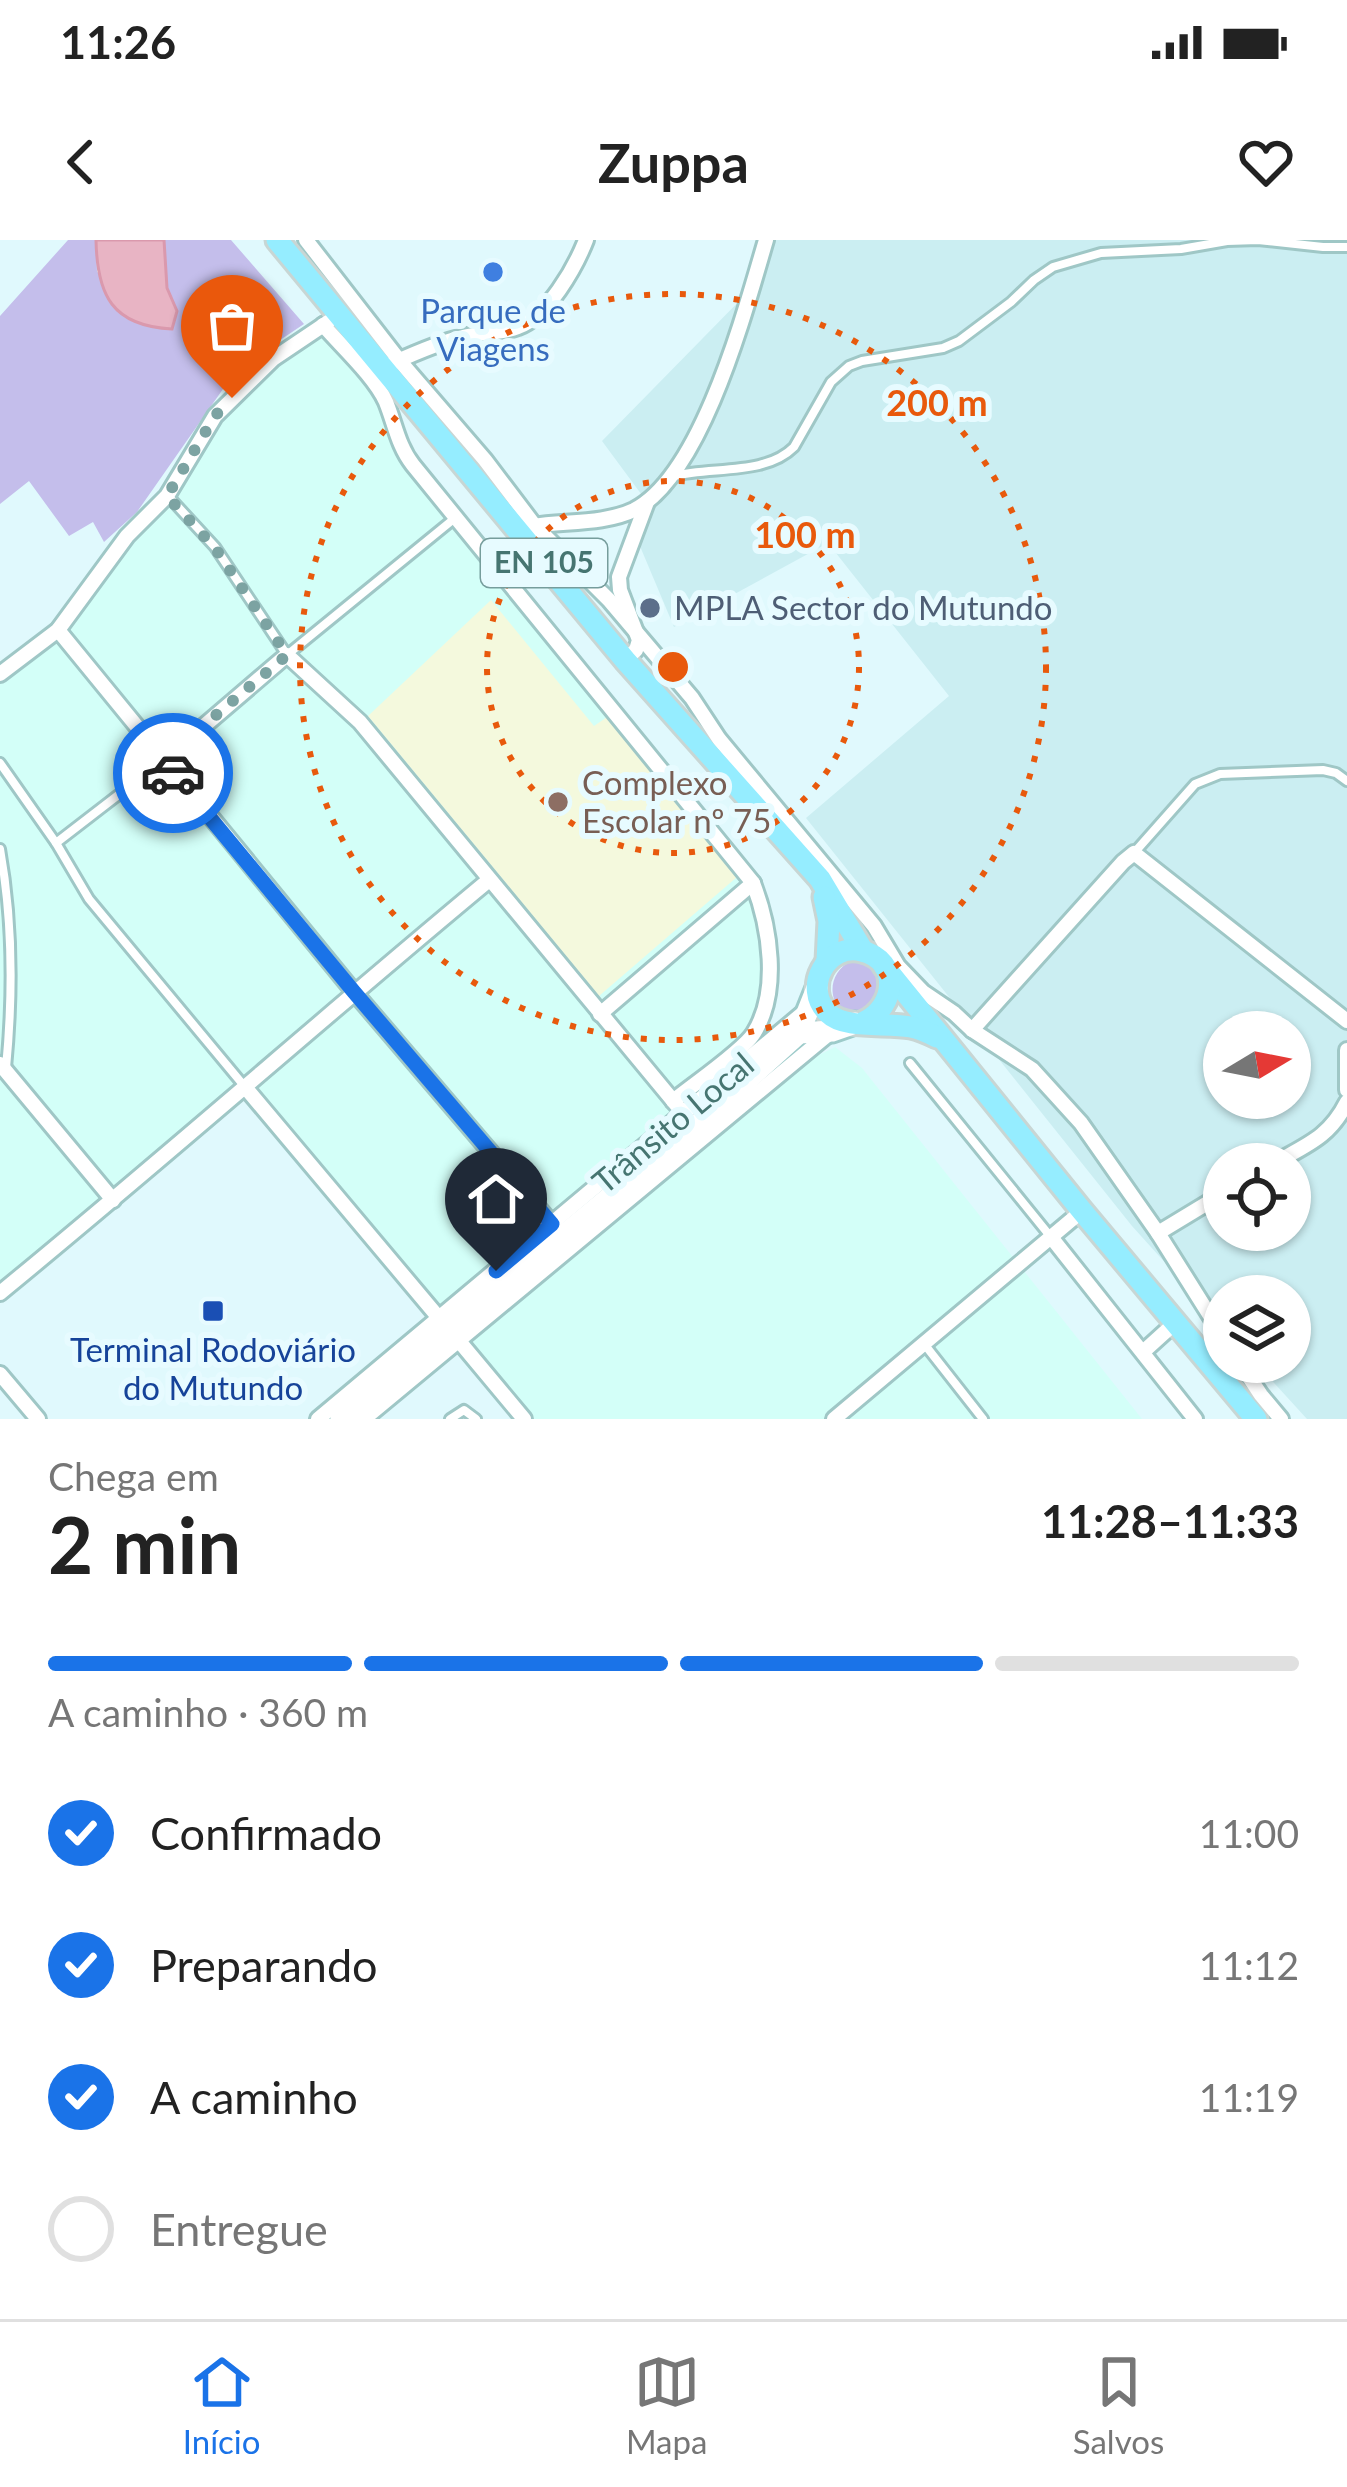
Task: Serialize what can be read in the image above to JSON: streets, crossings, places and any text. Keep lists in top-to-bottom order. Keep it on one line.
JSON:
{"streets":{"main road":["EN 105"],"street":["Trânsito Local"]},"places":{"other":["Parque de Viagens","MPLA Sector do Mutundo","Complexo Escolar nº 75"],"transit":["Terminal Rodoviário do Mutundo"]},"north":"right","page":{"status":"11:26","header":"Zuppa","heading":["2 min","Chega em","11:28–11:33"],"bar":"A caminho · 360 m","list":[["Confirmado","11:00"],["Preparando","11:12"],["A caminho","11:19"],"Entregue"],"tabs":["Início","Mapa","Salvos"]},"rings":["200 m","100 m"]}
